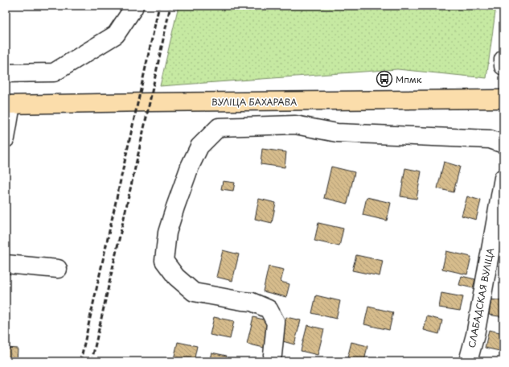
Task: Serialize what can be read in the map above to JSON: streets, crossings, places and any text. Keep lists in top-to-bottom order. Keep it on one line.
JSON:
{"streets":{"main road":["ВУЛІЦА БАХАРАВА"],"street":["СЛАБАДСКАЯ ВУЛІЦА"]},"places":{"bus stop":["Мпмк"]}}
